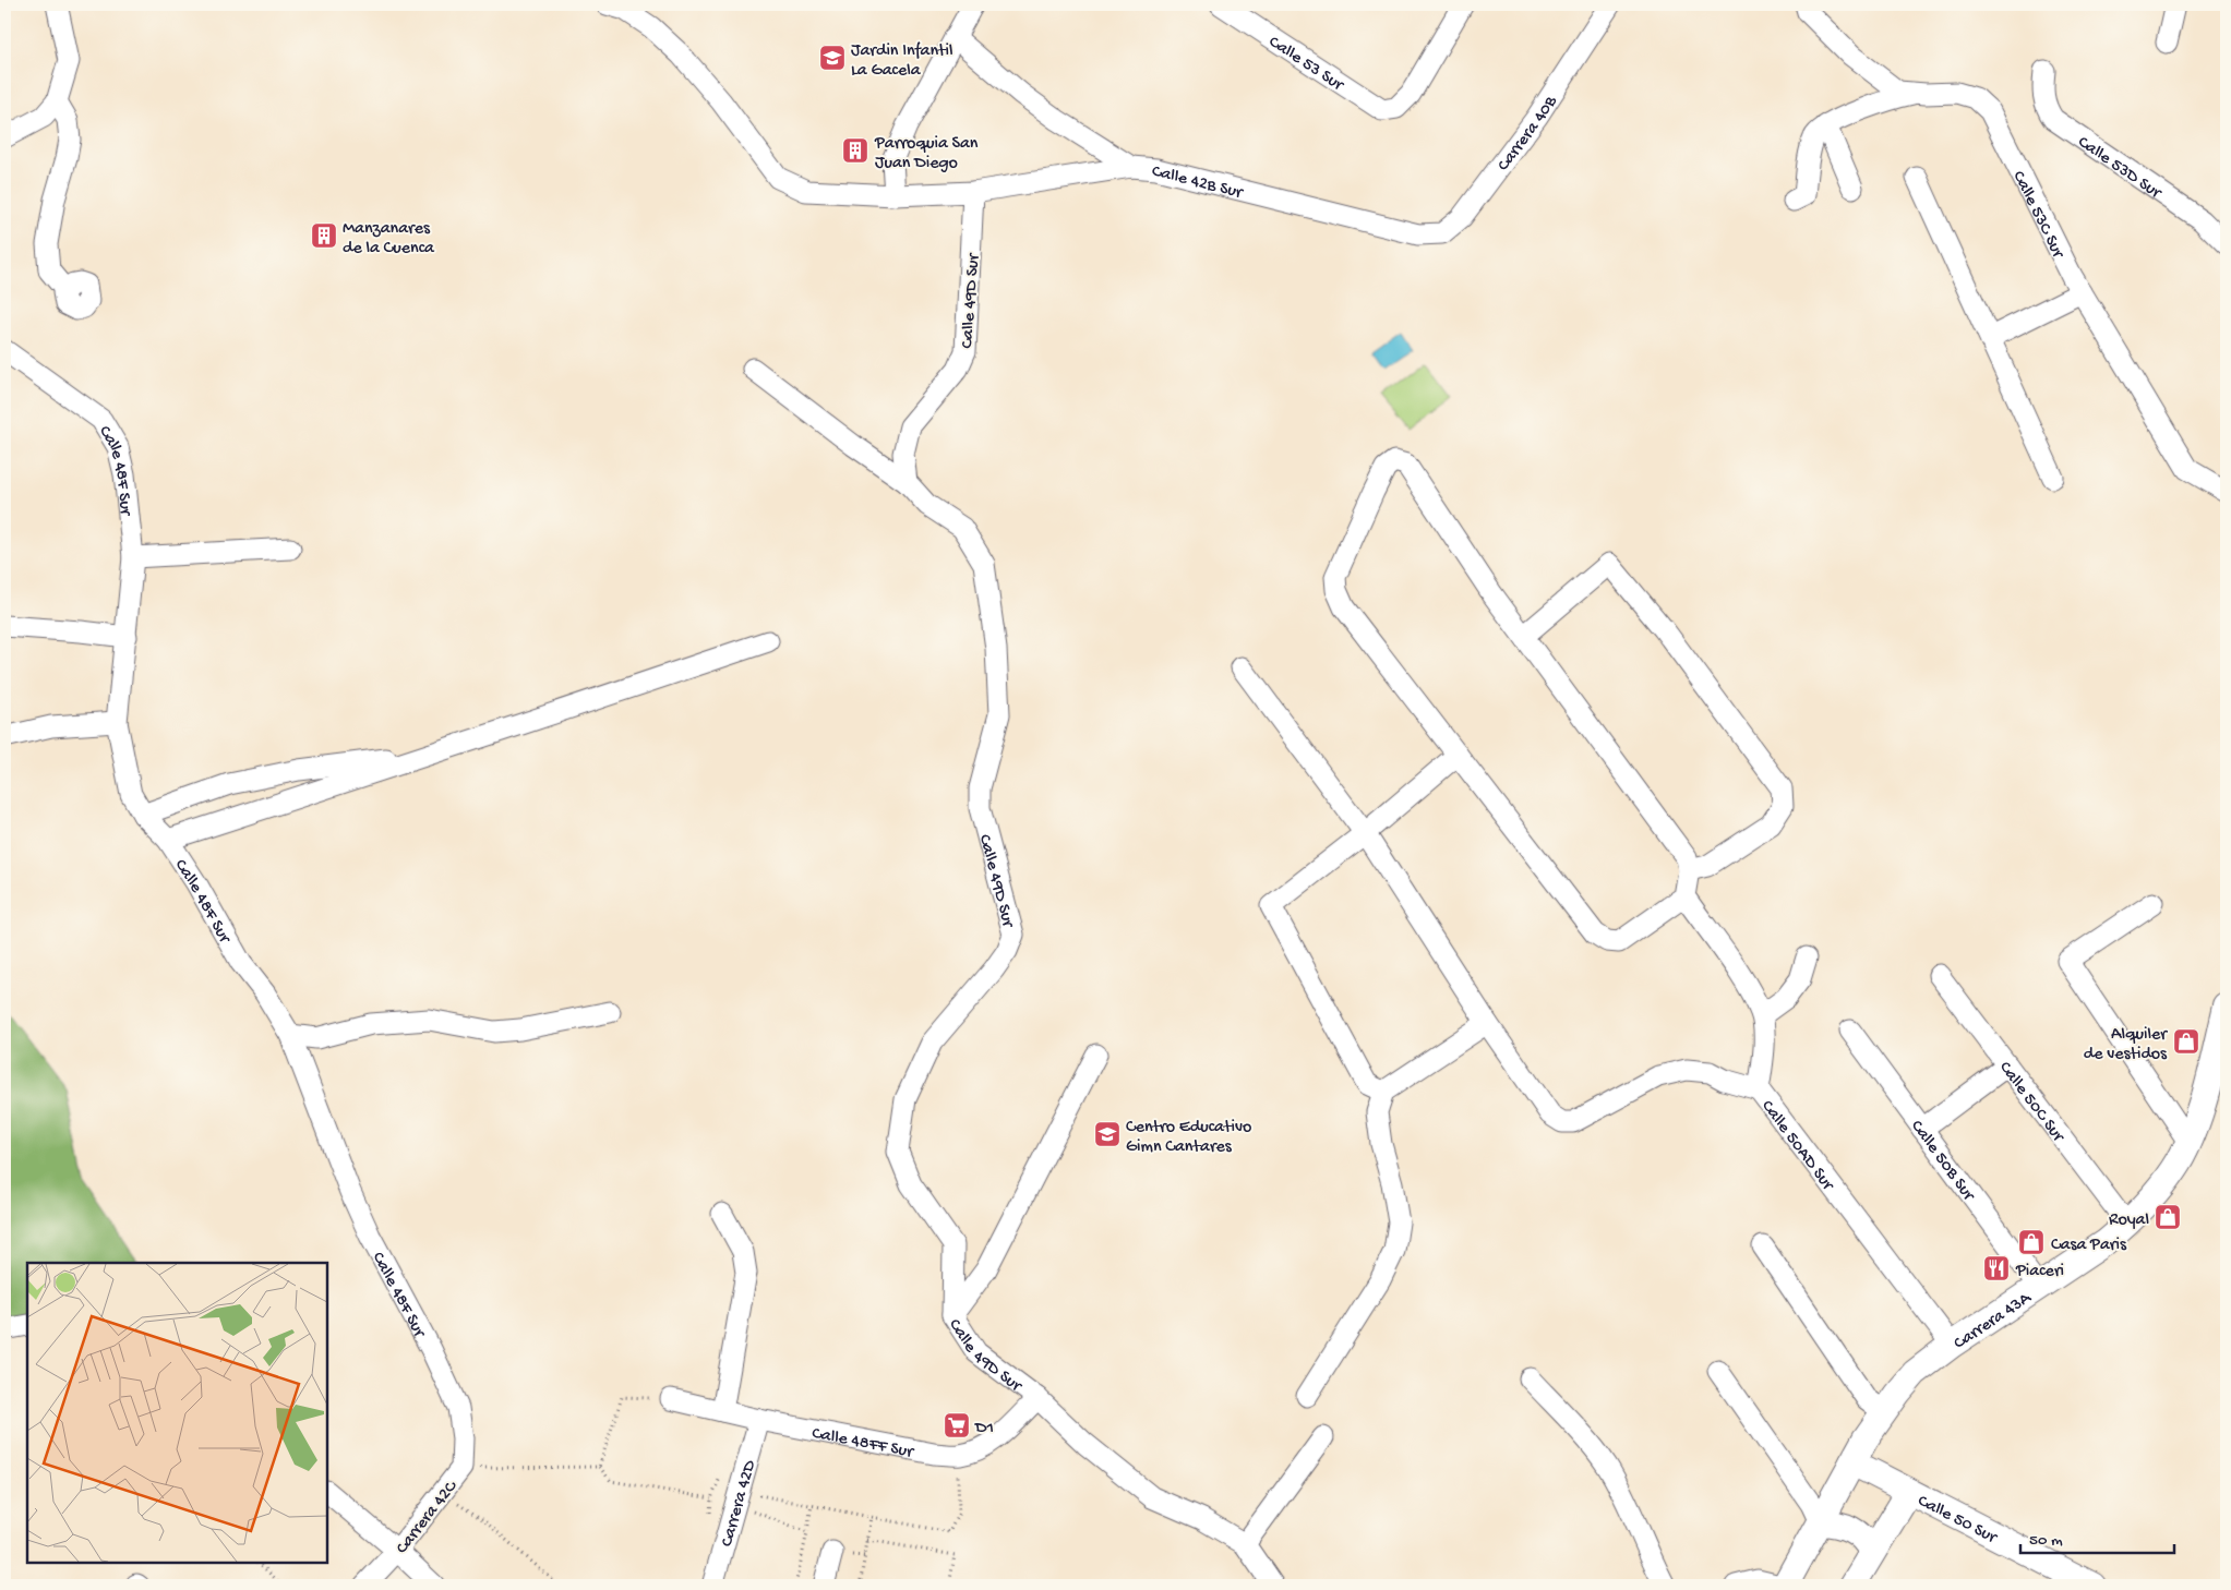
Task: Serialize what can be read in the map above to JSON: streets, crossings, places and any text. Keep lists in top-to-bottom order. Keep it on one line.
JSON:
{"streets":{"main road":["Carrera 43A","Calle 50 Sur"],"street":["Calle 53 Sur","Carrera 40B","Calle 53D Sur","Calle 42B Sur","Calle 53C Sur","Calle 49D Sur","Calle 48F Sur","Calle 50C Sur","Calle 50AD Sur","Calle 50B Sur","Calle 48FF Sur","Carrera 42D","Carrera 42C"]},"crossings":[["Carrera 40B","Calle 42B Sur"],["Calle 42B Sur","Calle 49D Sur"],["Calle 49D Sur","Calle 48FF Sur"],["Calle 48F Sur","Carrera 42C"],["Calle 50C Sur","Carrera 43A"],["Calle 50AD Sur","Carrera 43A"],["Calle 50B Sur","Carrera 43A"],["Carrera 43A","Calle 50 Sur"],["Calle 48FF Sur","Carrera 42D"]],"places":{"school or university":["Jardin Infantil La Gacela","Centro Educativo Gimn Cantares"],"building":["Parroquia San Juan Diego","Manzanares de la Cuenca"],"shop":["Alquiler de vestidos","Royal","Casa Paris"],"restaurant":["Piaceri"],"supermarket":["D1"]},"scale_bar":"50 m"}
